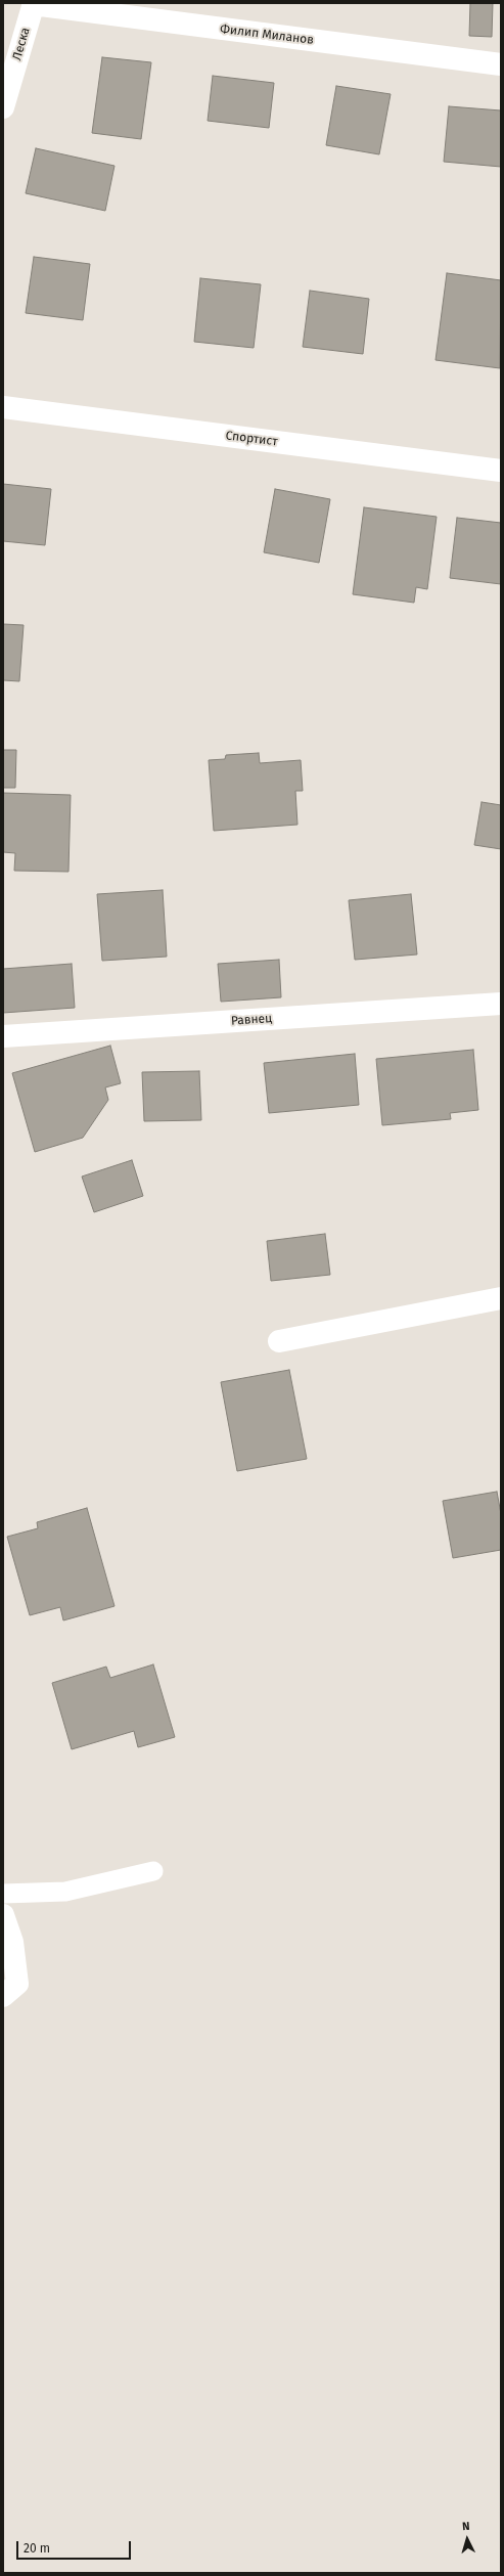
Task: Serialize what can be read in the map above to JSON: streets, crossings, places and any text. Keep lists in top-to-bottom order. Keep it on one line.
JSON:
{"streets":{"street":["Филип Миланов","Леска","Спортист","Равнец"]},"crossings":[["Филип Миланов","Леска"]],"scale_bar":"20 m","north":"top"}
